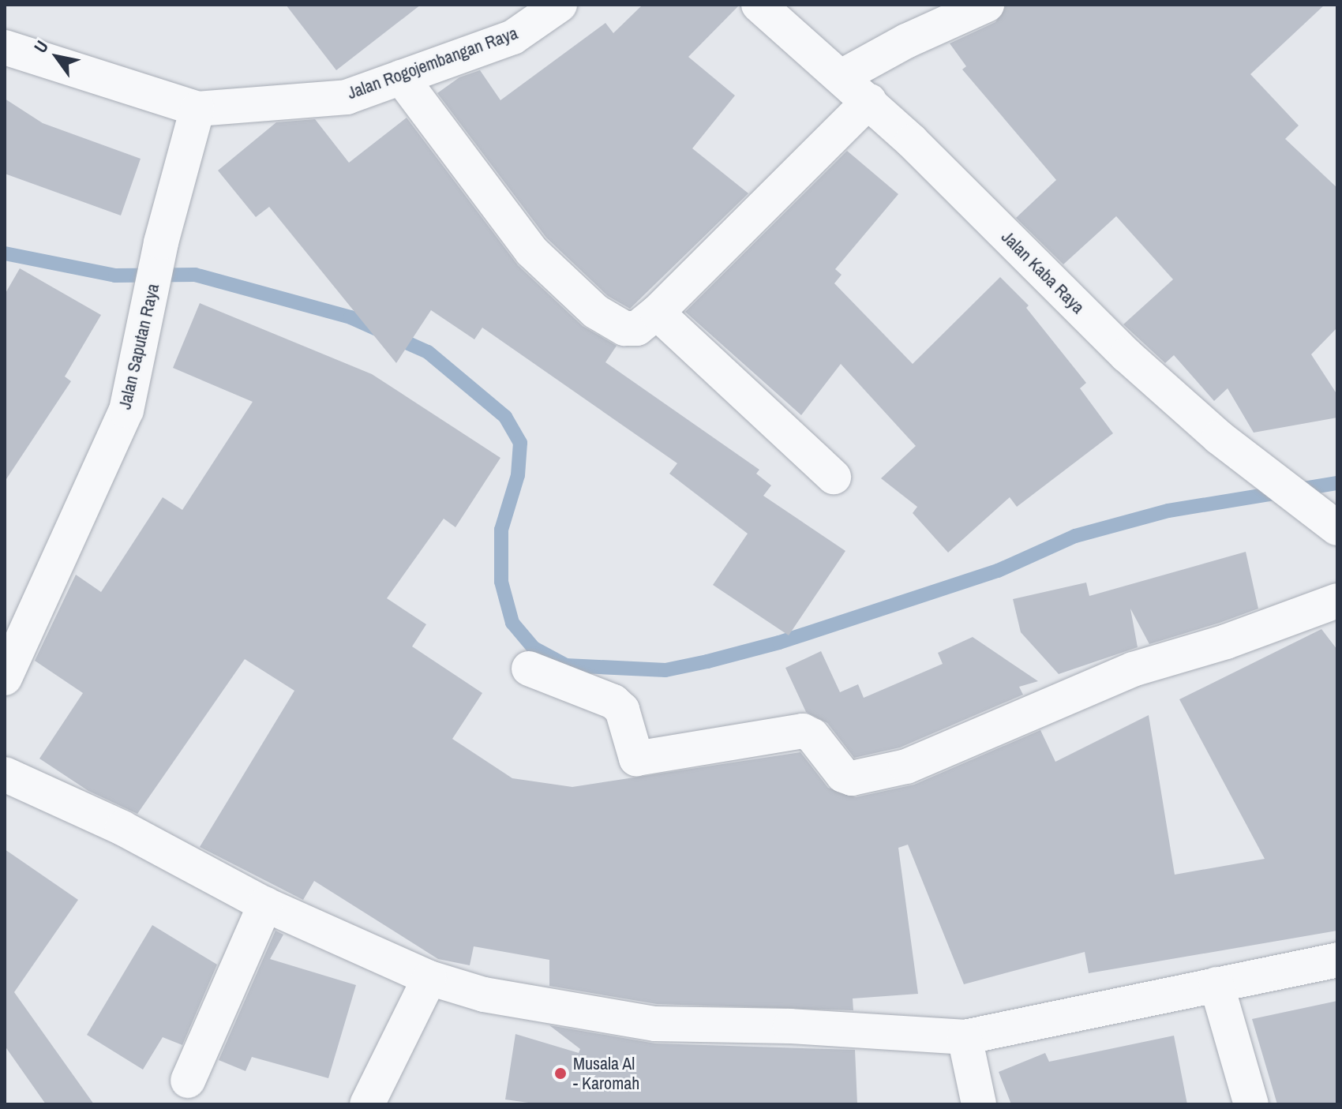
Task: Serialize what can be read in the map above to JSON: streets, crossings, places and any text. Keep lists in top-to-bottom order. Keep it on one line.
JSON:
{"streets":{"street":["Jalan Rogojembangan Raya","Jalan Kaba Raya","Jalan Saputan Raya"]},"crossings":[["Jalan Rogojembangan Raya","Jalan Saputan Raya"]],"places":["Musala Al - Karomah"],"north":"top left"}
